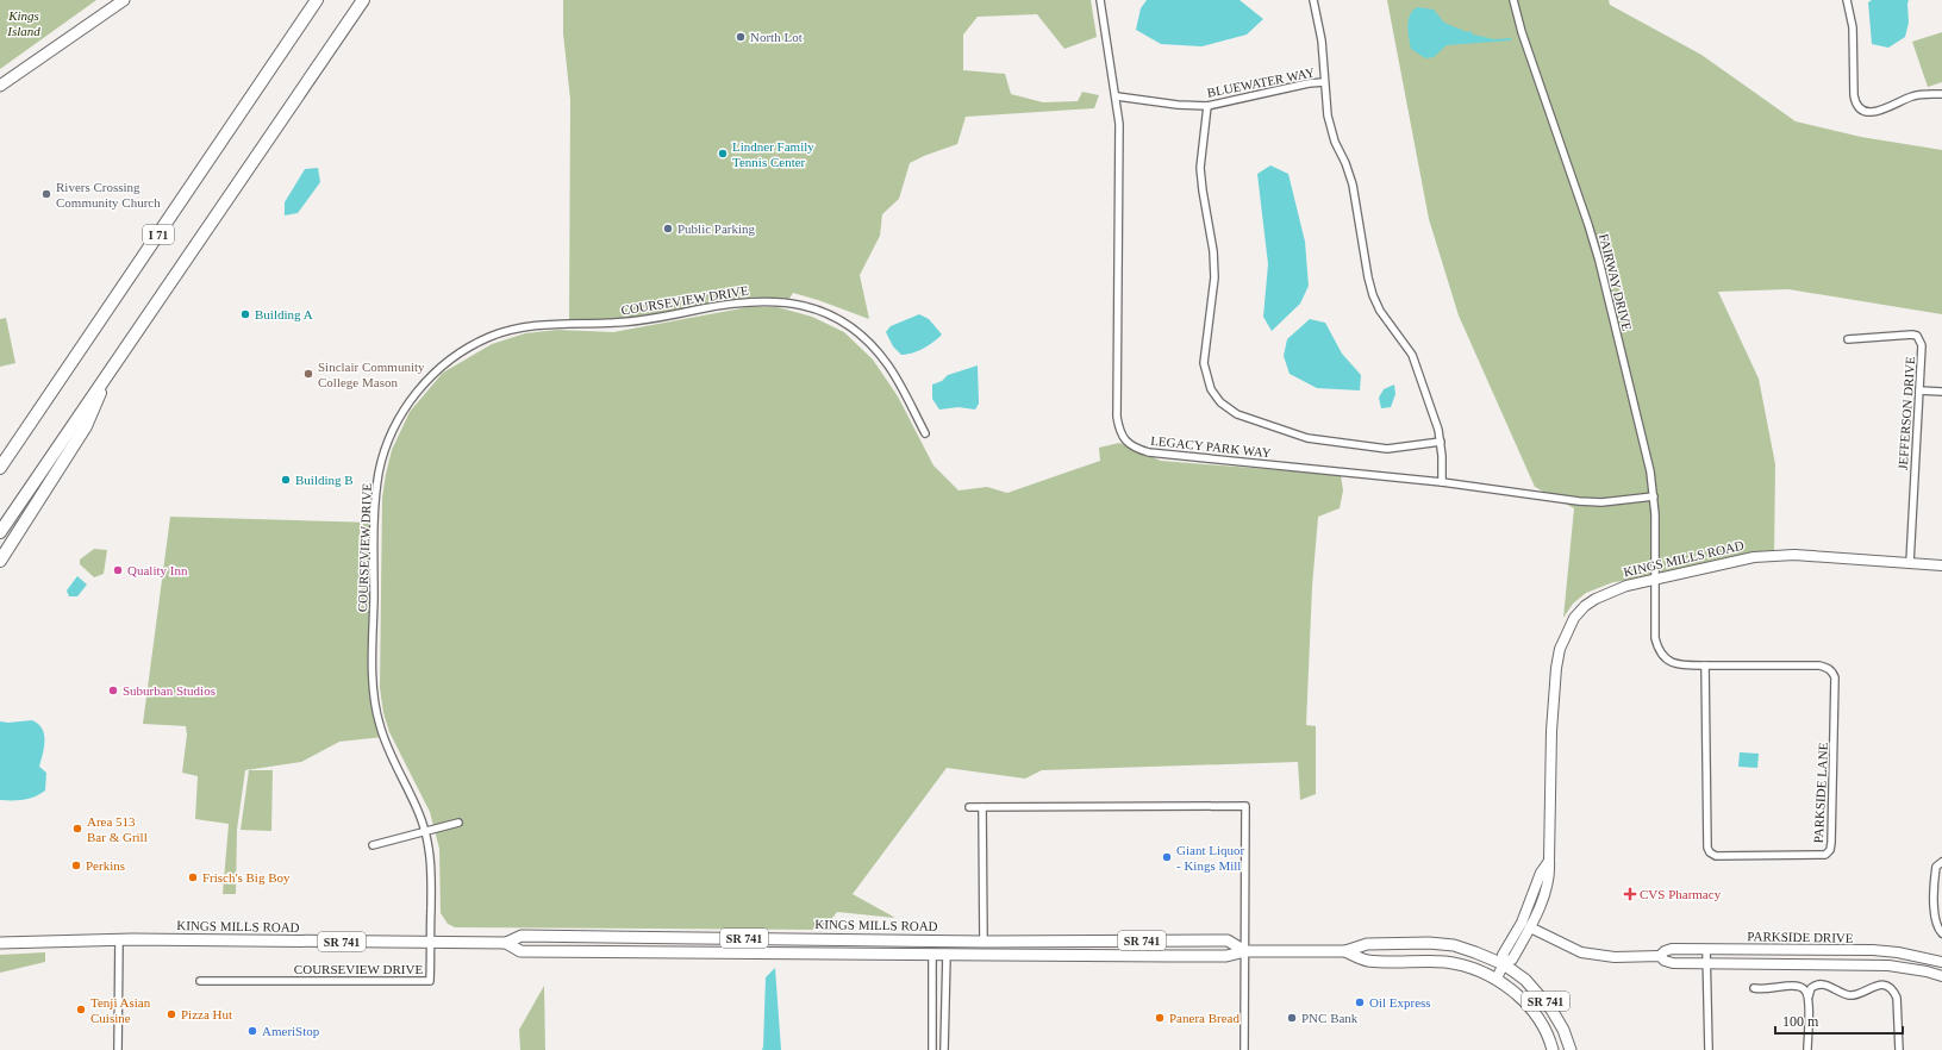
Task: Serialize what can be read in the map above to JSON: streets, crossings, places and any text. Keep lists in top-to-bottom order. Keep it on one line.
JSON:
{"streets":{"highway":["I 71"],"main road":["KINGS MILLS ROAD","SR 741"],"street":["BLUEWATER WAY","FAIRWAY DRIVE","COURSEVIEW DRIVE","JEFFERSON DRIVE","LEGACY PARK WAY","PARKSIDE LANE","PARKSIDE DRIVE"]},"crossings":[["BLUEWATER WAY","LEGACY PARK WAY"],["FAIRWAY DRIVE","LEGACY PARK WAY"],["FAIRWAY DRIVE","KINGS MILLS ROAD"],["FAIRWAY DRIVE","PARKSIDE LANE"],["COURSEVIEW DRIVE","KINGS MILLS ROAD"],["JEFFERSON DRIVE","KINGS MILLS ROAD"],["KINGS MILLS ROAD","PARKSIDE LANE"],["KINGS MILLS ROAD","PARKSIDE DRIVE"],["KINGS MILLS ROAD","SR 741"]],"parks":["Kings Island"],"places":{"other":["North Lot","Lindner Family Tennis Center","Rivers Crossing Community Church","Public Parking","Building A","Sinclair Community College Mason","Building B","Quality Inn","Suburban Studios","Area 513 Bar & Grill","Giant Liquor - Kings Mill","Perkins","Frisch's Big Boy","Oil Express","Tenji Asian Cuisine","Pizza Hut","Panera Bread","PNC Bank","AmeriStop"],"health":["CVS Pharmacy"]},"scale_bar":"100 m"}
